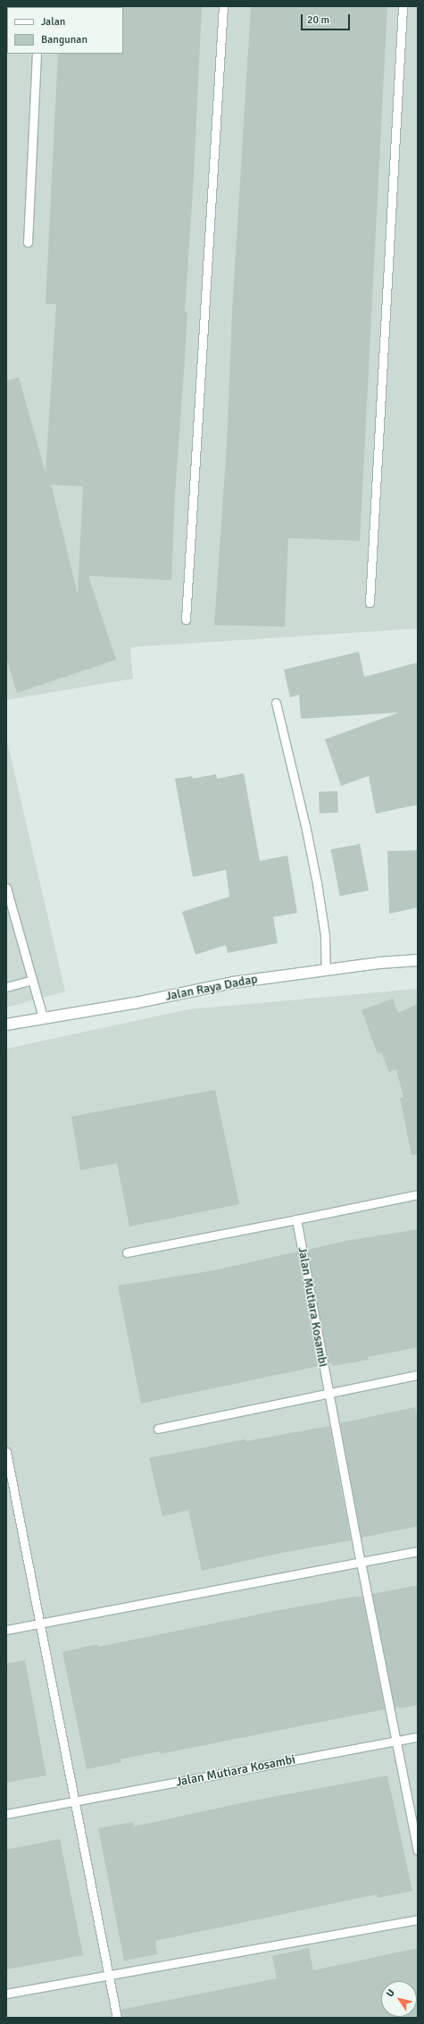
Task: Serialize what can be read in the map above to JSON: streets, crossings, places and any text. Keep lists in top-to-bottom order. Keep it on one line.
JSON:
{"streets":{"main road":["Jalan Raya Dadap"],"lane":["Jalan Mutiara Kosambi"]},"legend":["Jalan","Bangunan"],"scale_bar":"20 m","north":"top left"}
